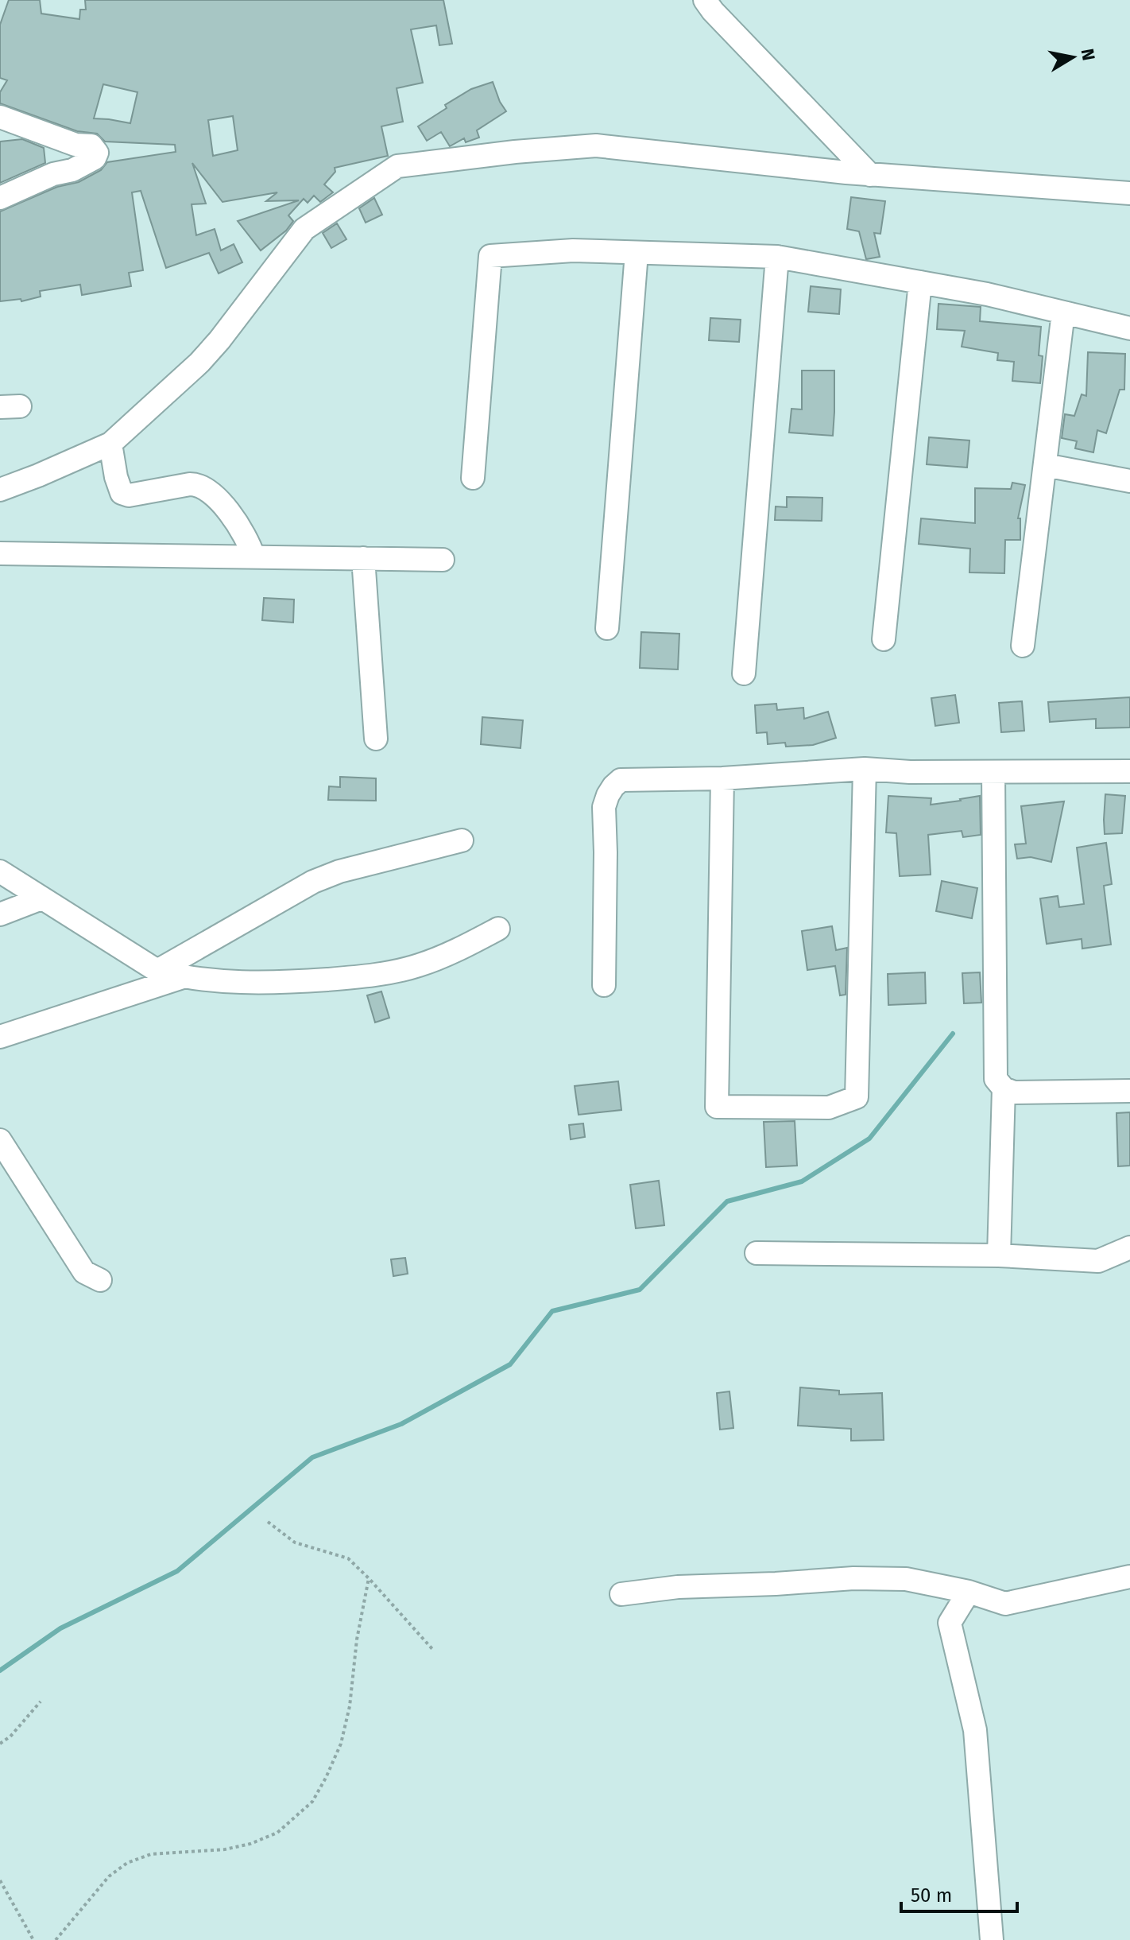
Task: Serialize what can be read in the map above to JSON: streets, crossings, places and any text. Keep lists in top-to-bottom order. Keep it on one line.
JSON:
{"scale_bar":"50 m","north":"right"}
